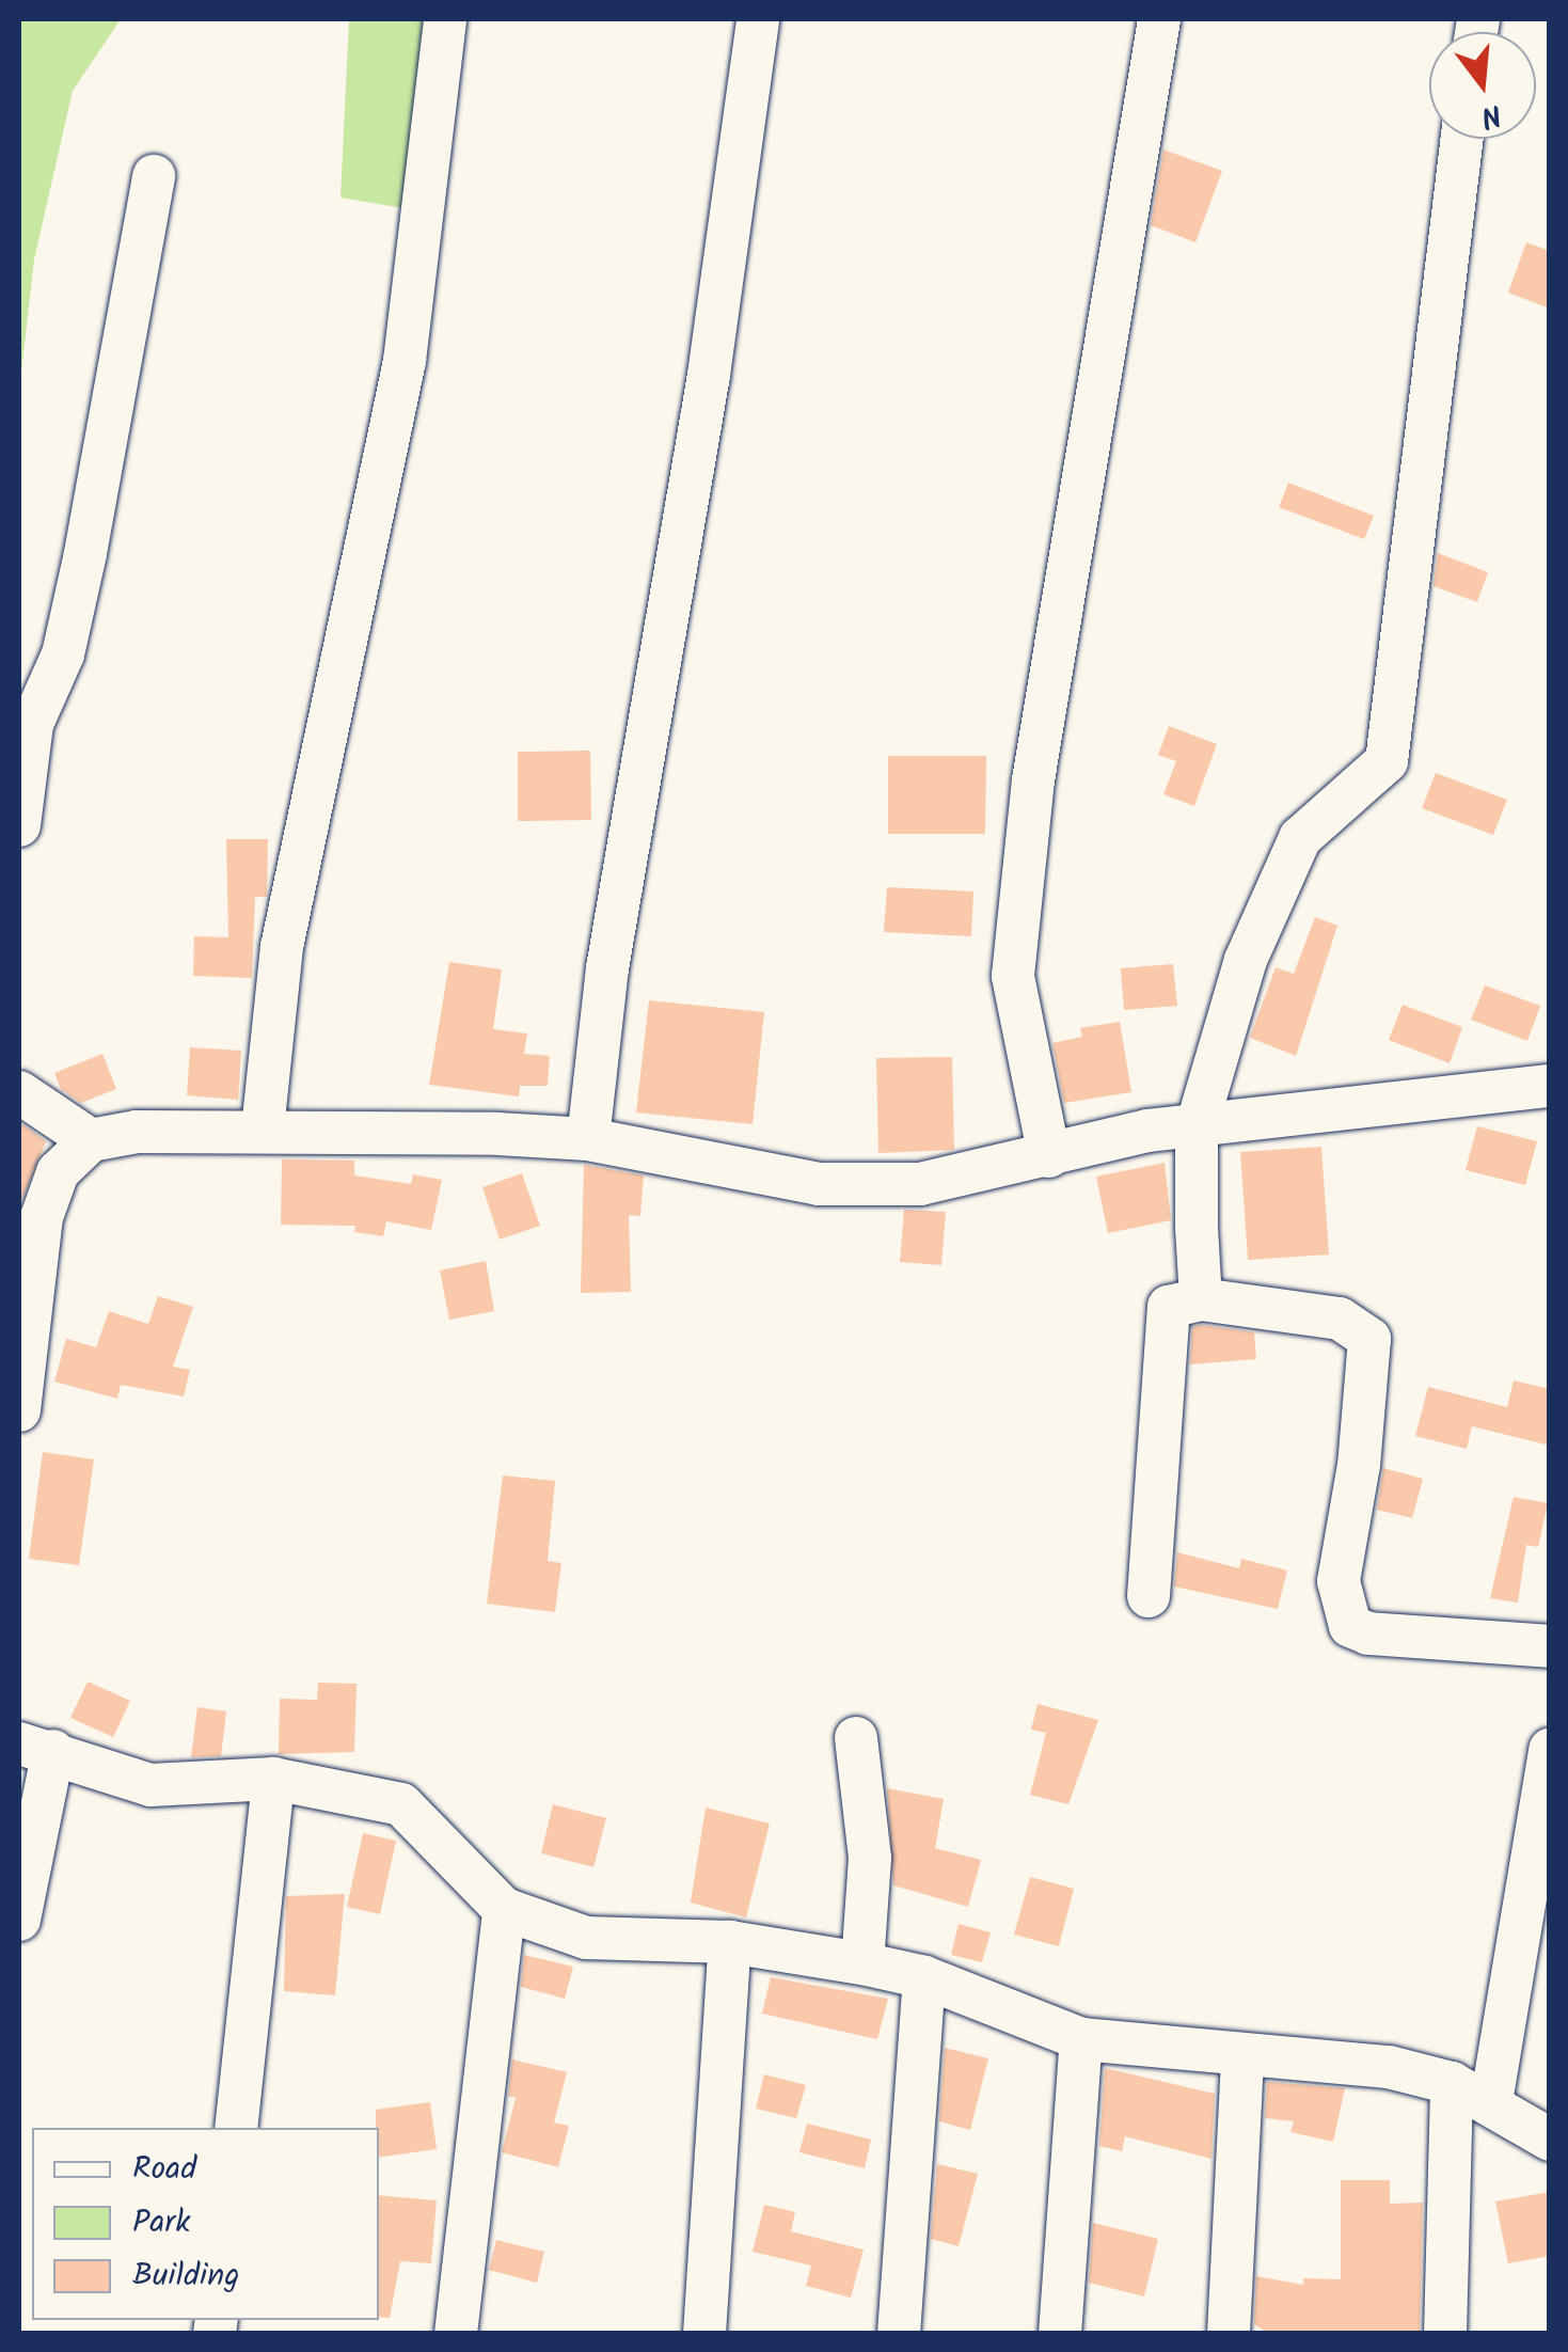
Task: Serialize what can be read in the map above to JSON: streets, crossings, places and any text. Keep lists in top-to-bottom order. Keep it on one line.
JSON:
{"legend":["Road","Park","Building"],"north":"bottom"}
